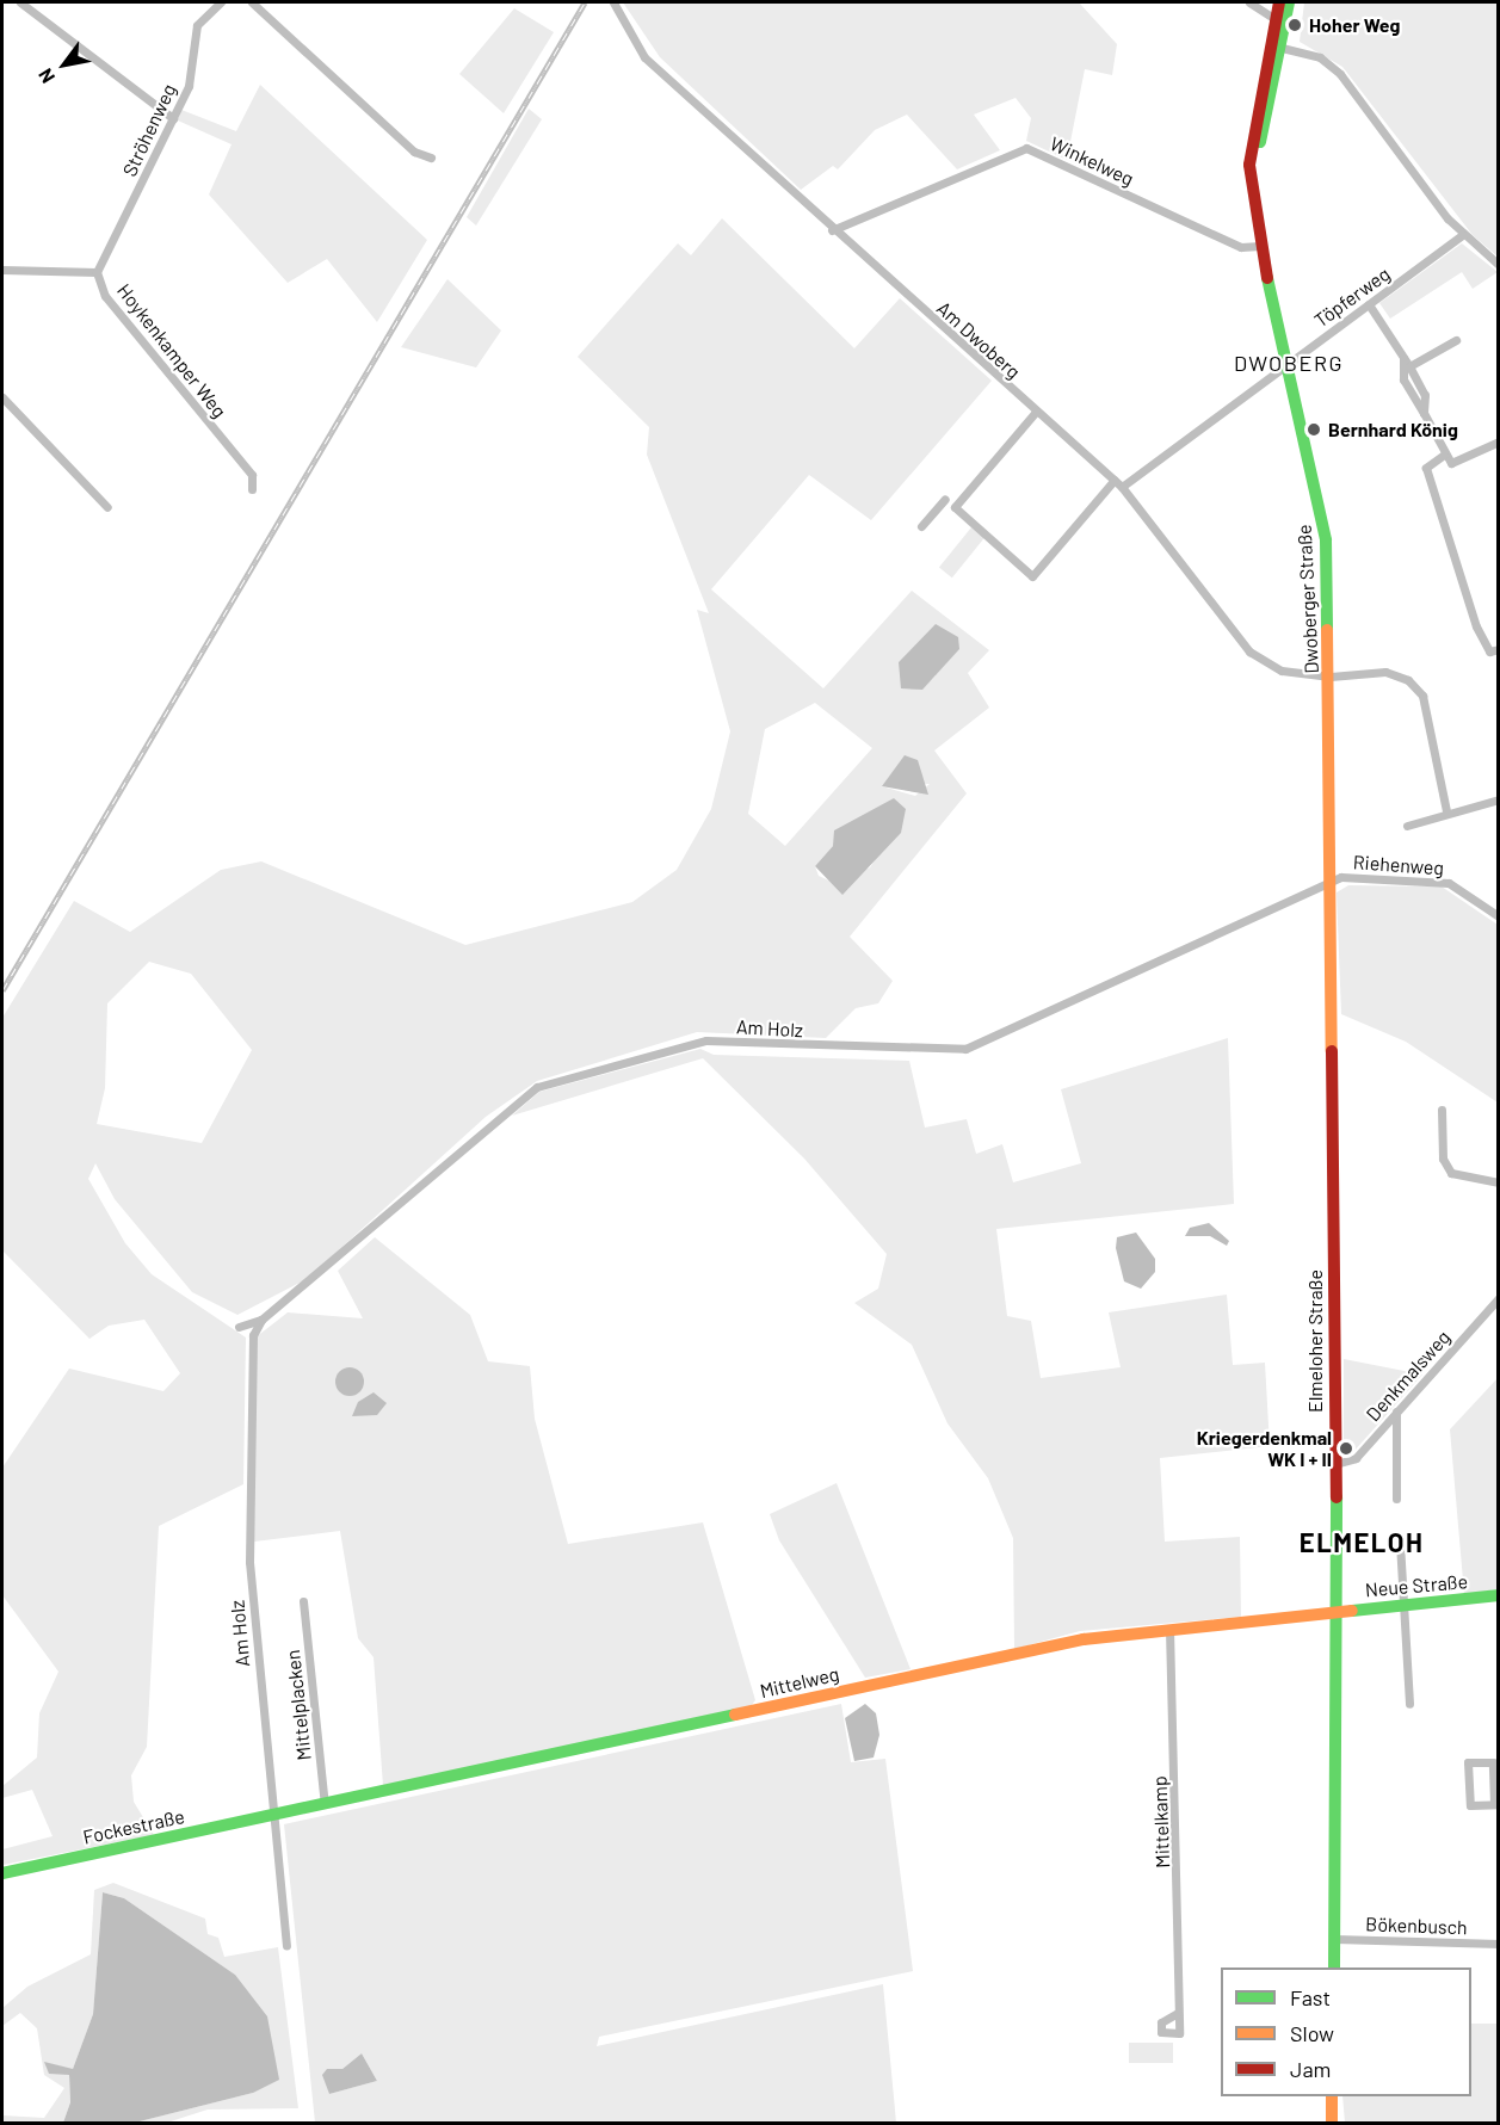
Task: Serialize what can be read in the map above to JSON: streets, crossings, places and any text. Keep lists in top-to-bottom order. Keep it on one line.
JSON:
{"streets":{"street":["Ströhenweg","Winkelweg","Töpferweg","Am Dwoberg","Hoykenkamper Weg","Dwoberger Straße","Riehenweg","Am Holz","Elmeloher Straße","Denkmalsweg","Neue Straße","Mittelweg","Mittelplacken","Mittelkamp","Fockestraße","Bökenbusch"]},"crossings":[["Ströhenweg","Hoykenkamper Weg"],["Winkelweg","Am Dwoberg"],["Winkelweg","Dwoberger Straße"],["Töpferweg","Am Dwoberg"],["Töpferweg","Dwoberger Straße"],["Am Dwoberg","Dwoberger Straße"],["Dwoberger Straße","Riehenweg"],["Dwoberger Straße","Am Holz"],["Dwoberger Straße","Elmeloher Straße"],["Riehenweg","Am Holz"],["Riehenweg","Elmeloher Straße"],["Am Holz","Elmeloher Straße"],["Am Holz","Mittelweg"],["Am Holz","Fockestraße"],["Elmeloher Straße","Denkmalsweg"],["Elmeloher Straße","Neue Straße"],["Elmeloher Straße","Mittelweg"],["Elmeloher Straße","Bökenbusch"],["Neue Straße","Mittelweg"],["Mittelweg","Mittelplacken"],["Mittelweg","Mittelkamp"],["Mittelweg","Fockestraße"]],"districts":["DWOBERG","ELMELOH"],"places":["Hoher Weg","Bernhard König","Kriegerdenkmal WK I + II"],"legend":["Fast","Slow","Jam"],"north":"bottom left"}
